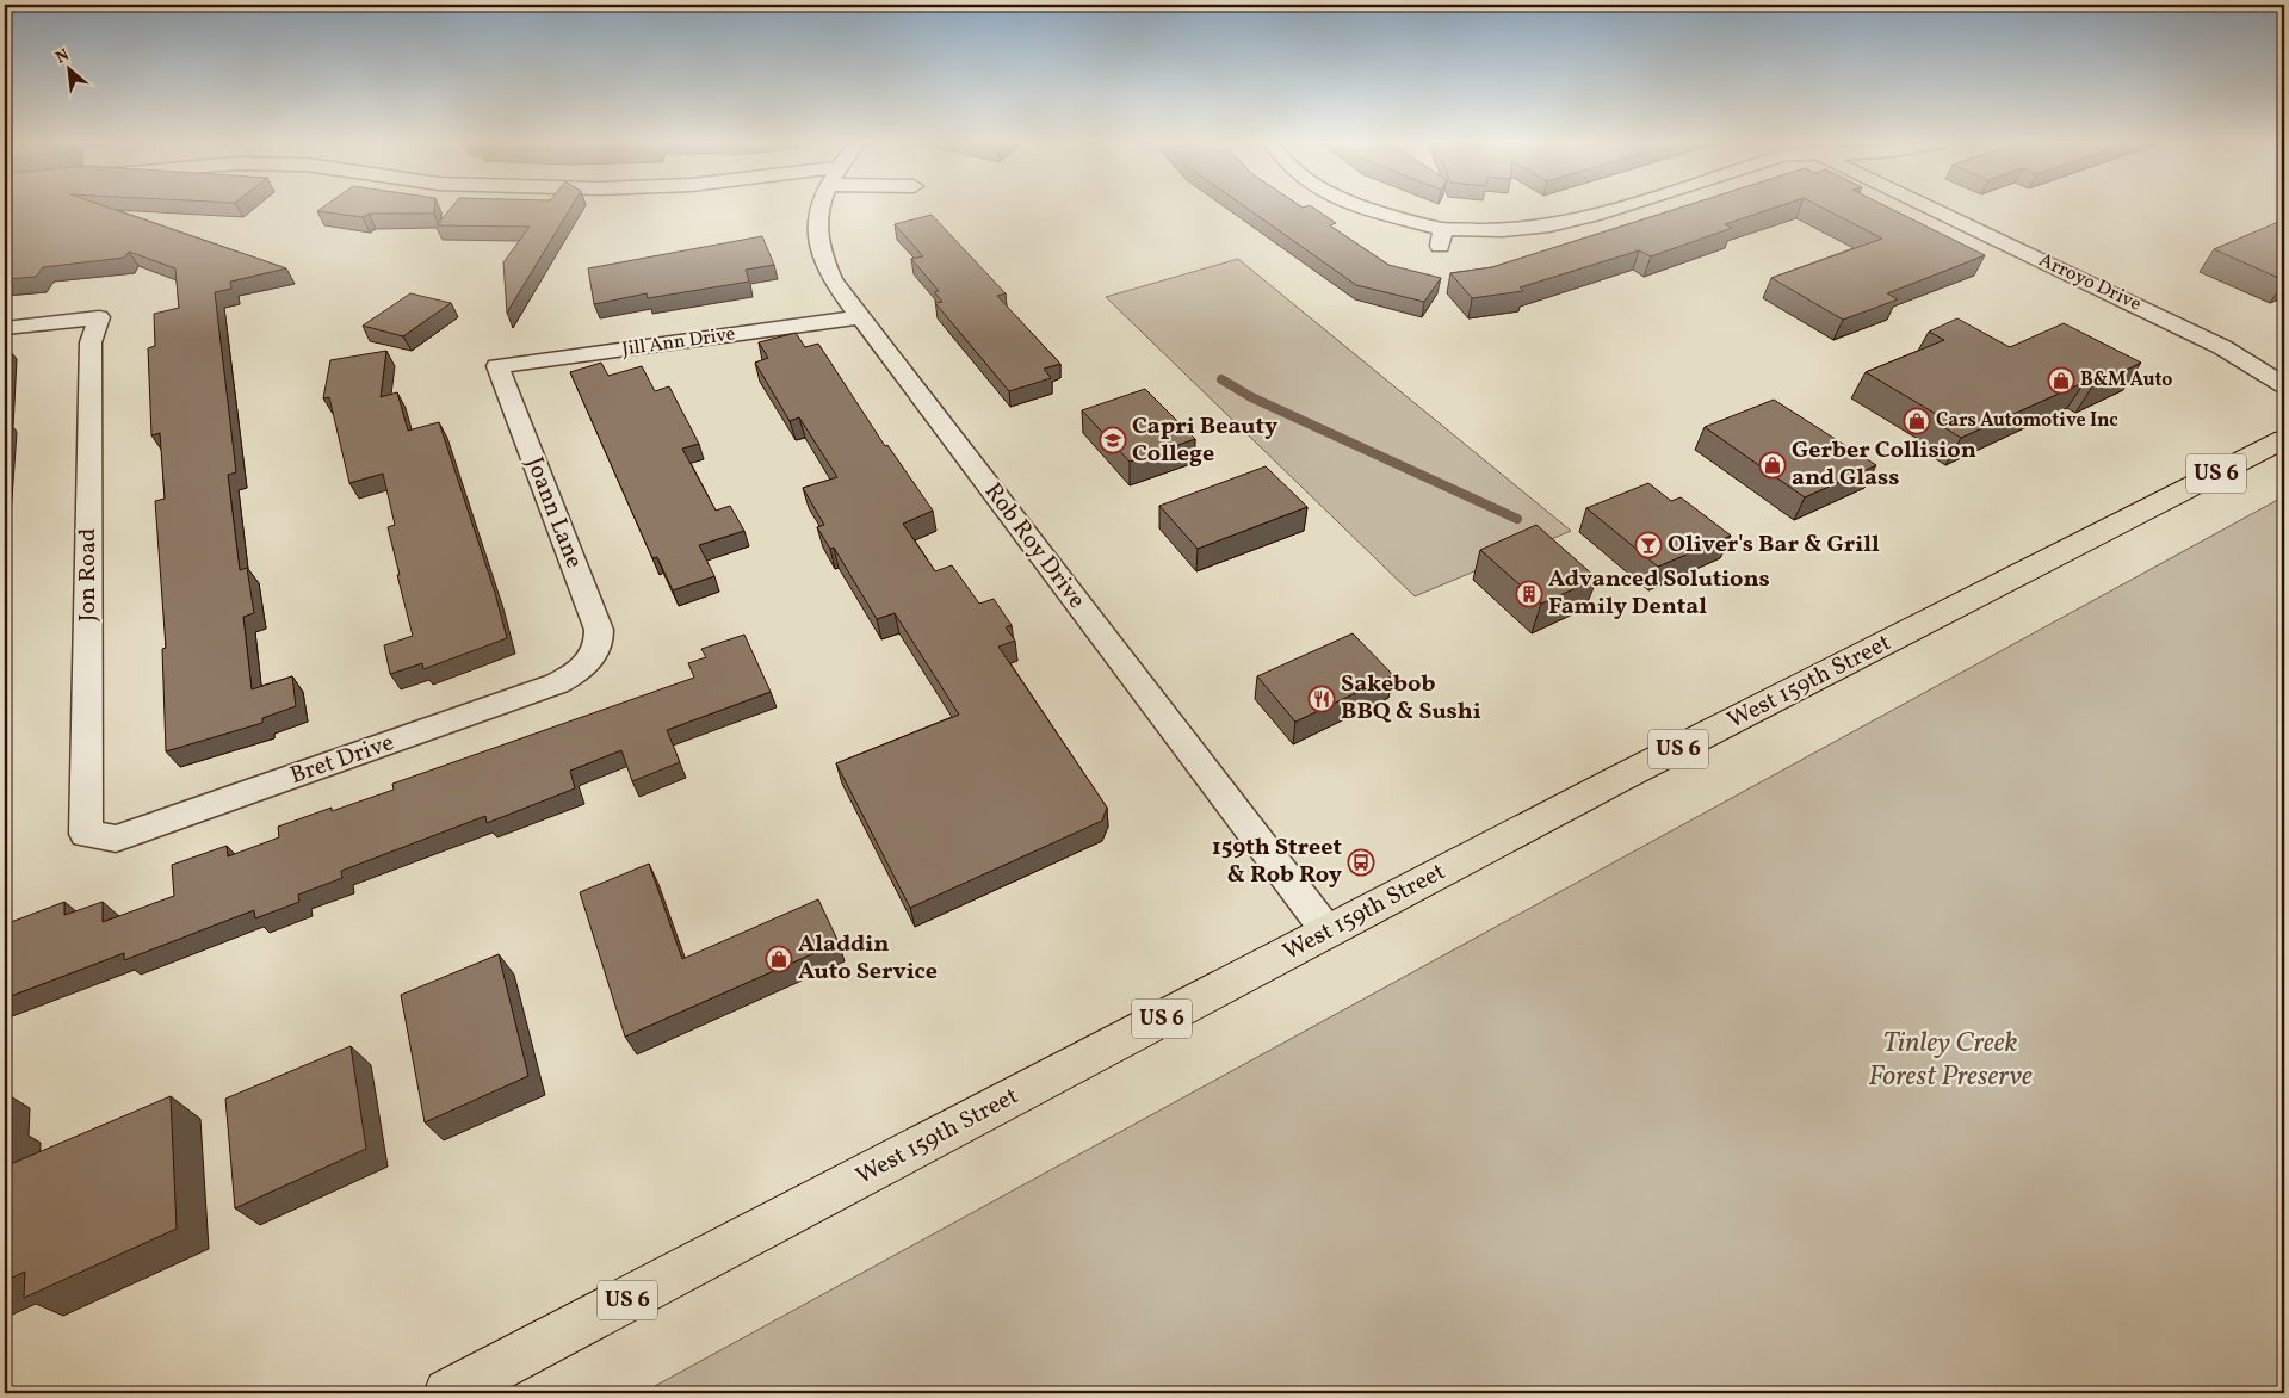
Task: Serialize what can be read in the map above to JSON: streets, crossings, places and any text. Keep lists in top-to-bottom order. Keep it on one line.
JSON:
{"streets":{"main road":["US 6","West 159th Street"],"street":["Arroyo Drive","Jill Ann Drive","Joann Lane","Rob Roy Drive","Jon Road","Bret Drive"]},"crossings":[["Jill Ann Drive","Joann Lane"],["Jill Ann Drive","Rob Roy Drive"],["Joann Lane","Bret Drive"],["Rob Roy Drive","West 159th Street"],["Jon Road","Bret Drive"]],"parks":["Tinley Creek Forest Preserve"],"places":{"shop":["B&M Auto","Cars Automotive Inc","Gerber Collision and Glass","Aladdin Auto Service"],"school or university":["Capri Beauty College"],"bar":["Oliver's Bar & Grill"],"building":["Advanced Solutions Family Dental"],"restaurant":["Sakebob BBQ & Sushi"],"bus stop":["159th Street & Rob Roy"]},"north":"top left"}
